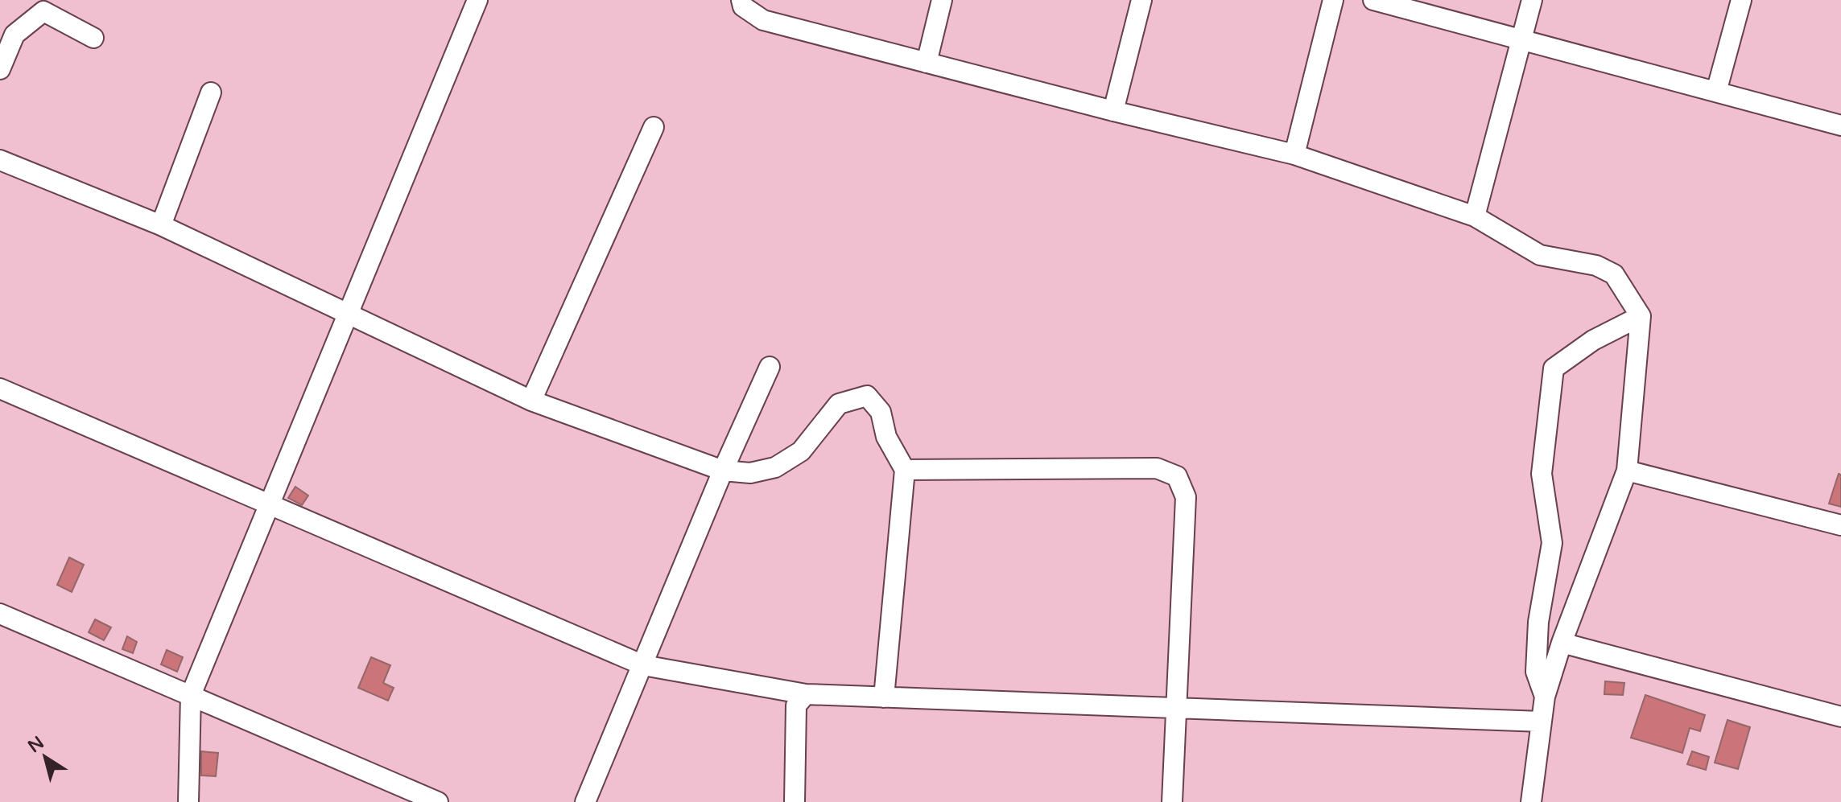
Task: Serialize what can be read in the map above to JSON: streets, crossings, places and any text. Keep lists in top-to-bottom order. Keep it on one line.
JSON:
{"north":"top left"}
